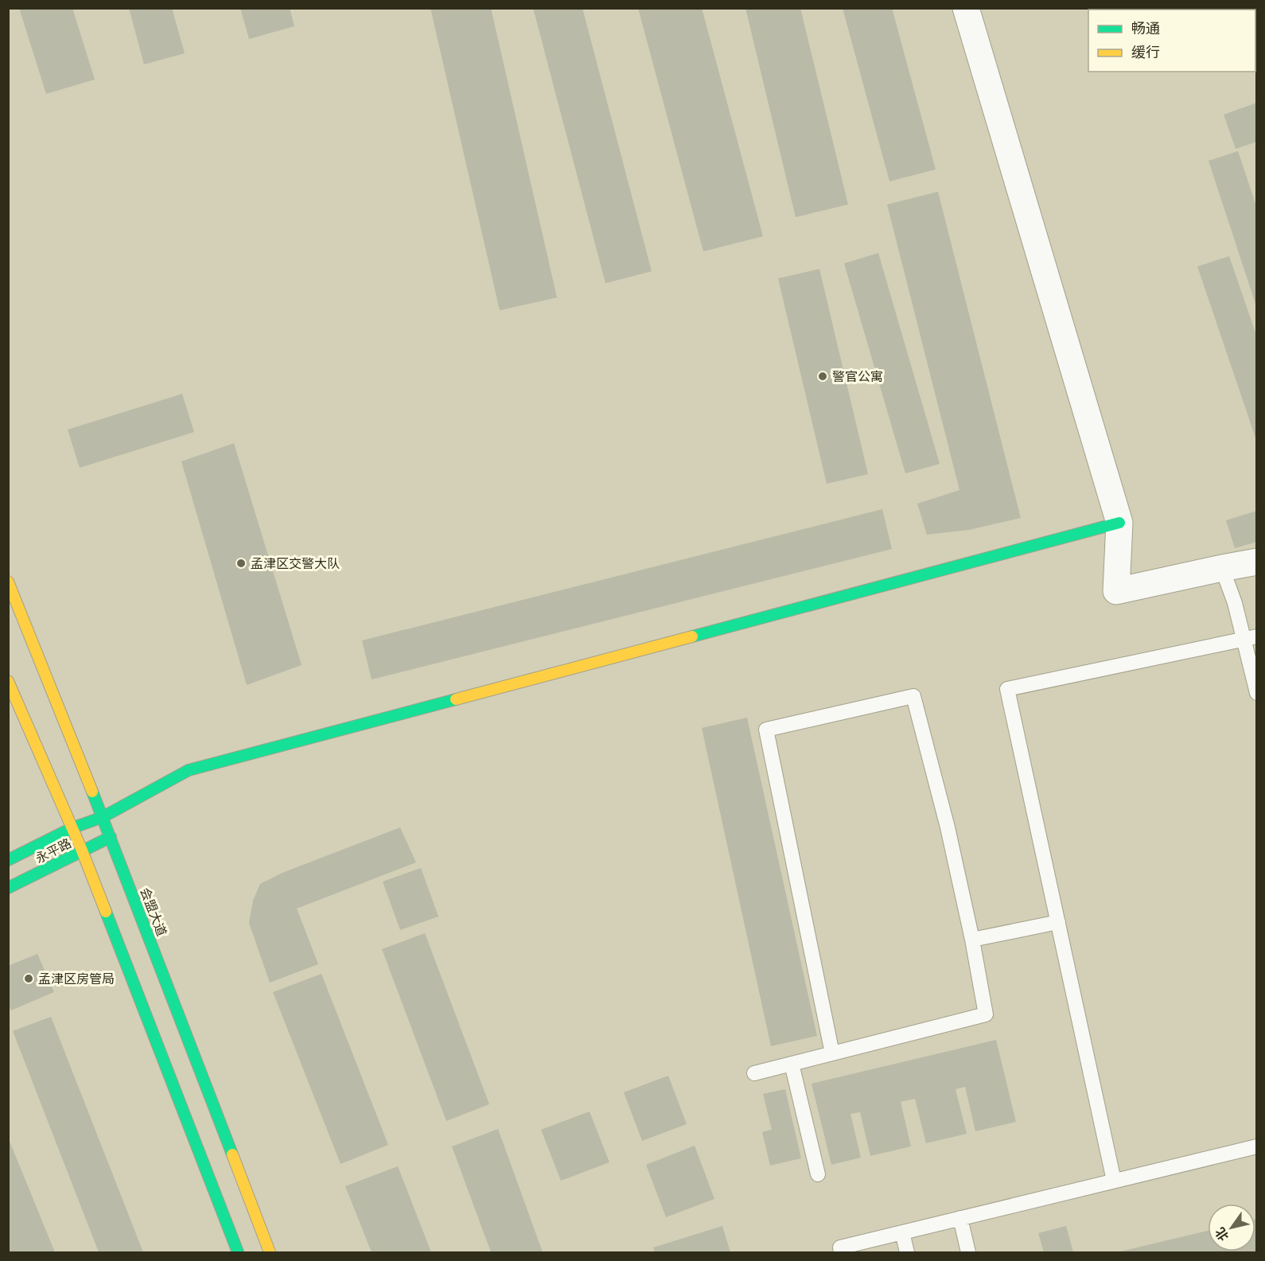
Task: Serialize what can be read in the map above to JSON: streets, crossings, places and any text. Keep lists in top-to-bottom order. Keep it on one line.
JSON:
{"streets":{"main road":["永平路","会盟大道"]},"crossings":[["永平路","会盟大道"]],"places":["警官公寓","孟津区交警大队","孟津区房管局"],"legend":["畅通","缓行"],"north":"bottom left"}
